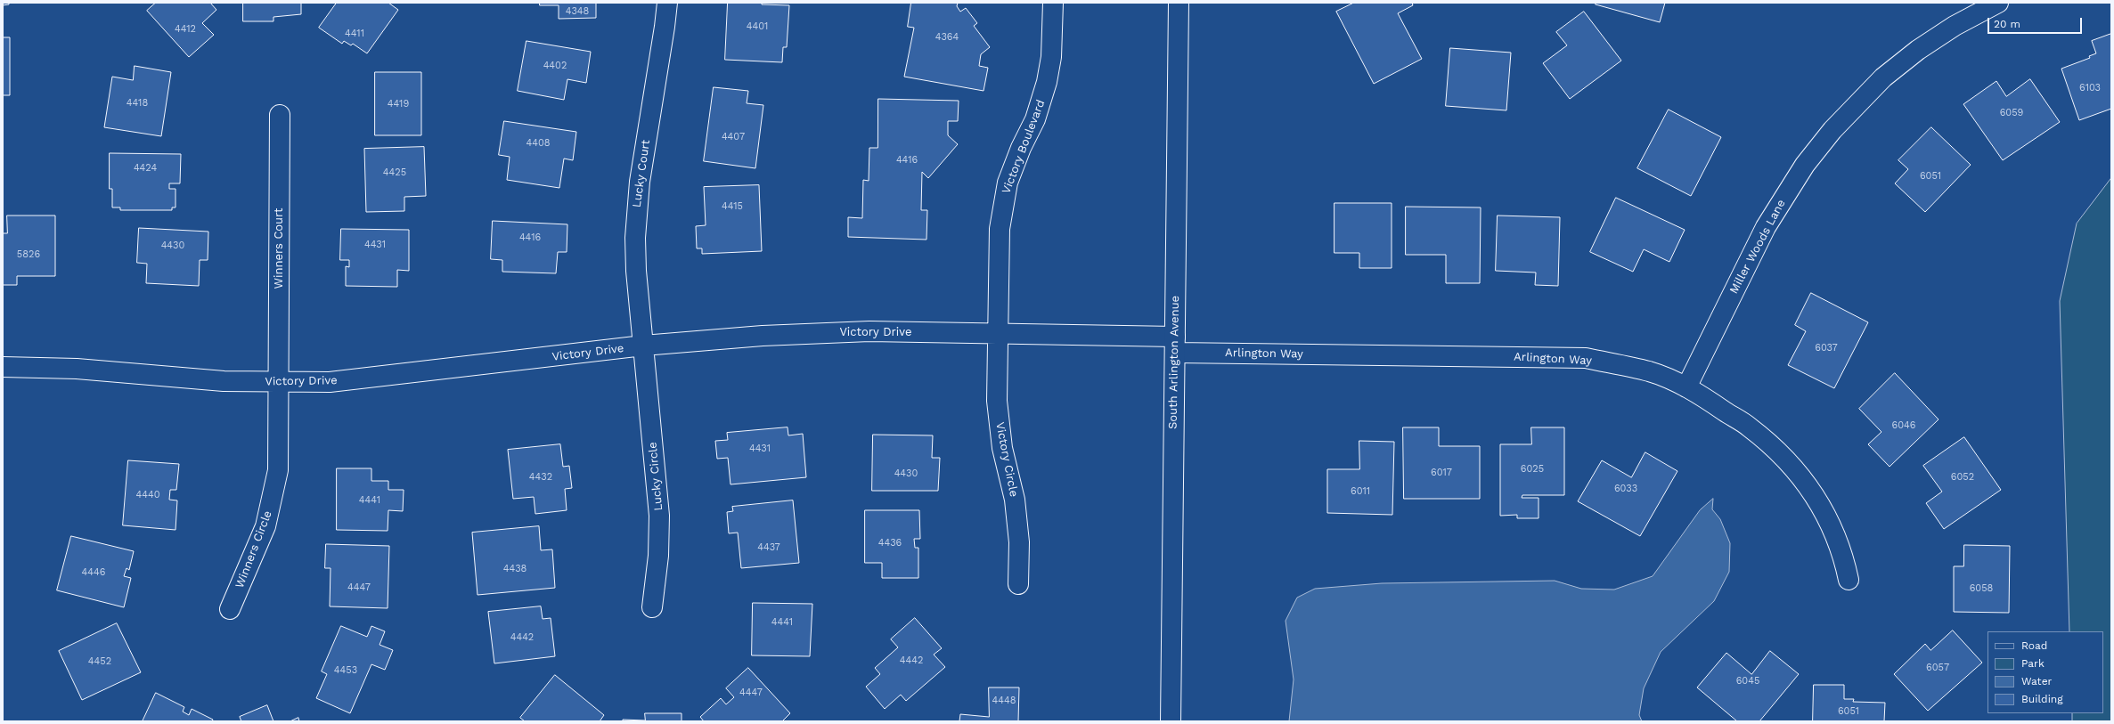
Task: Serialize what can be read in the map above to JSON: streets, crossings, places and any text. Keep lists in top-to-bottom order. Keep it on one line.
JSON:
{"streets":{"street":["Victory Boulevard","Lucky Court","Miller Woods Lane","Winners Court","Victory Drive","Arlington Way","South Arlington Avenue","Victory Circle","Lucky Circle","Winners Circle"]},"crossings":[["Victory Boulevard","Victory Drive"],["Victory Boulevard","Victory Circle"],["Lucky Court","Victory Drive"],["Lucky Court","Lucky Circle"],["Miller Woods Lane","Arlington Way"],["Winners Court","Victory Drive"],["Winners Court","Winners Circle"],["Victory Drive","Arlington Way"],["Victory Drive","South Arlington Avenue"],["Victory Drive","Victory Circle"],["Victory Drive","Lucky Circle"],["Victory Drive","Winners Circle"],["Arlington Way","South Arlington Avenue"]],"house_numbers":["4348","4401","4412","4411","4364","4402","6103","4418","4419","6059","4407","4408","4416","4424","4425","6051","4415","4416","4431","4430","5826","6037","6046","4431","6025","6017","4430","4432","6052","6033","6011","4440","4441","4436","4437","4438","4446","4447","6058","4441","4442","4442","4452","6057","4453","6045","4447","4448","6051"],"legend":["Road","Park","Water","Building"],"scale_bar":"20 m"}
